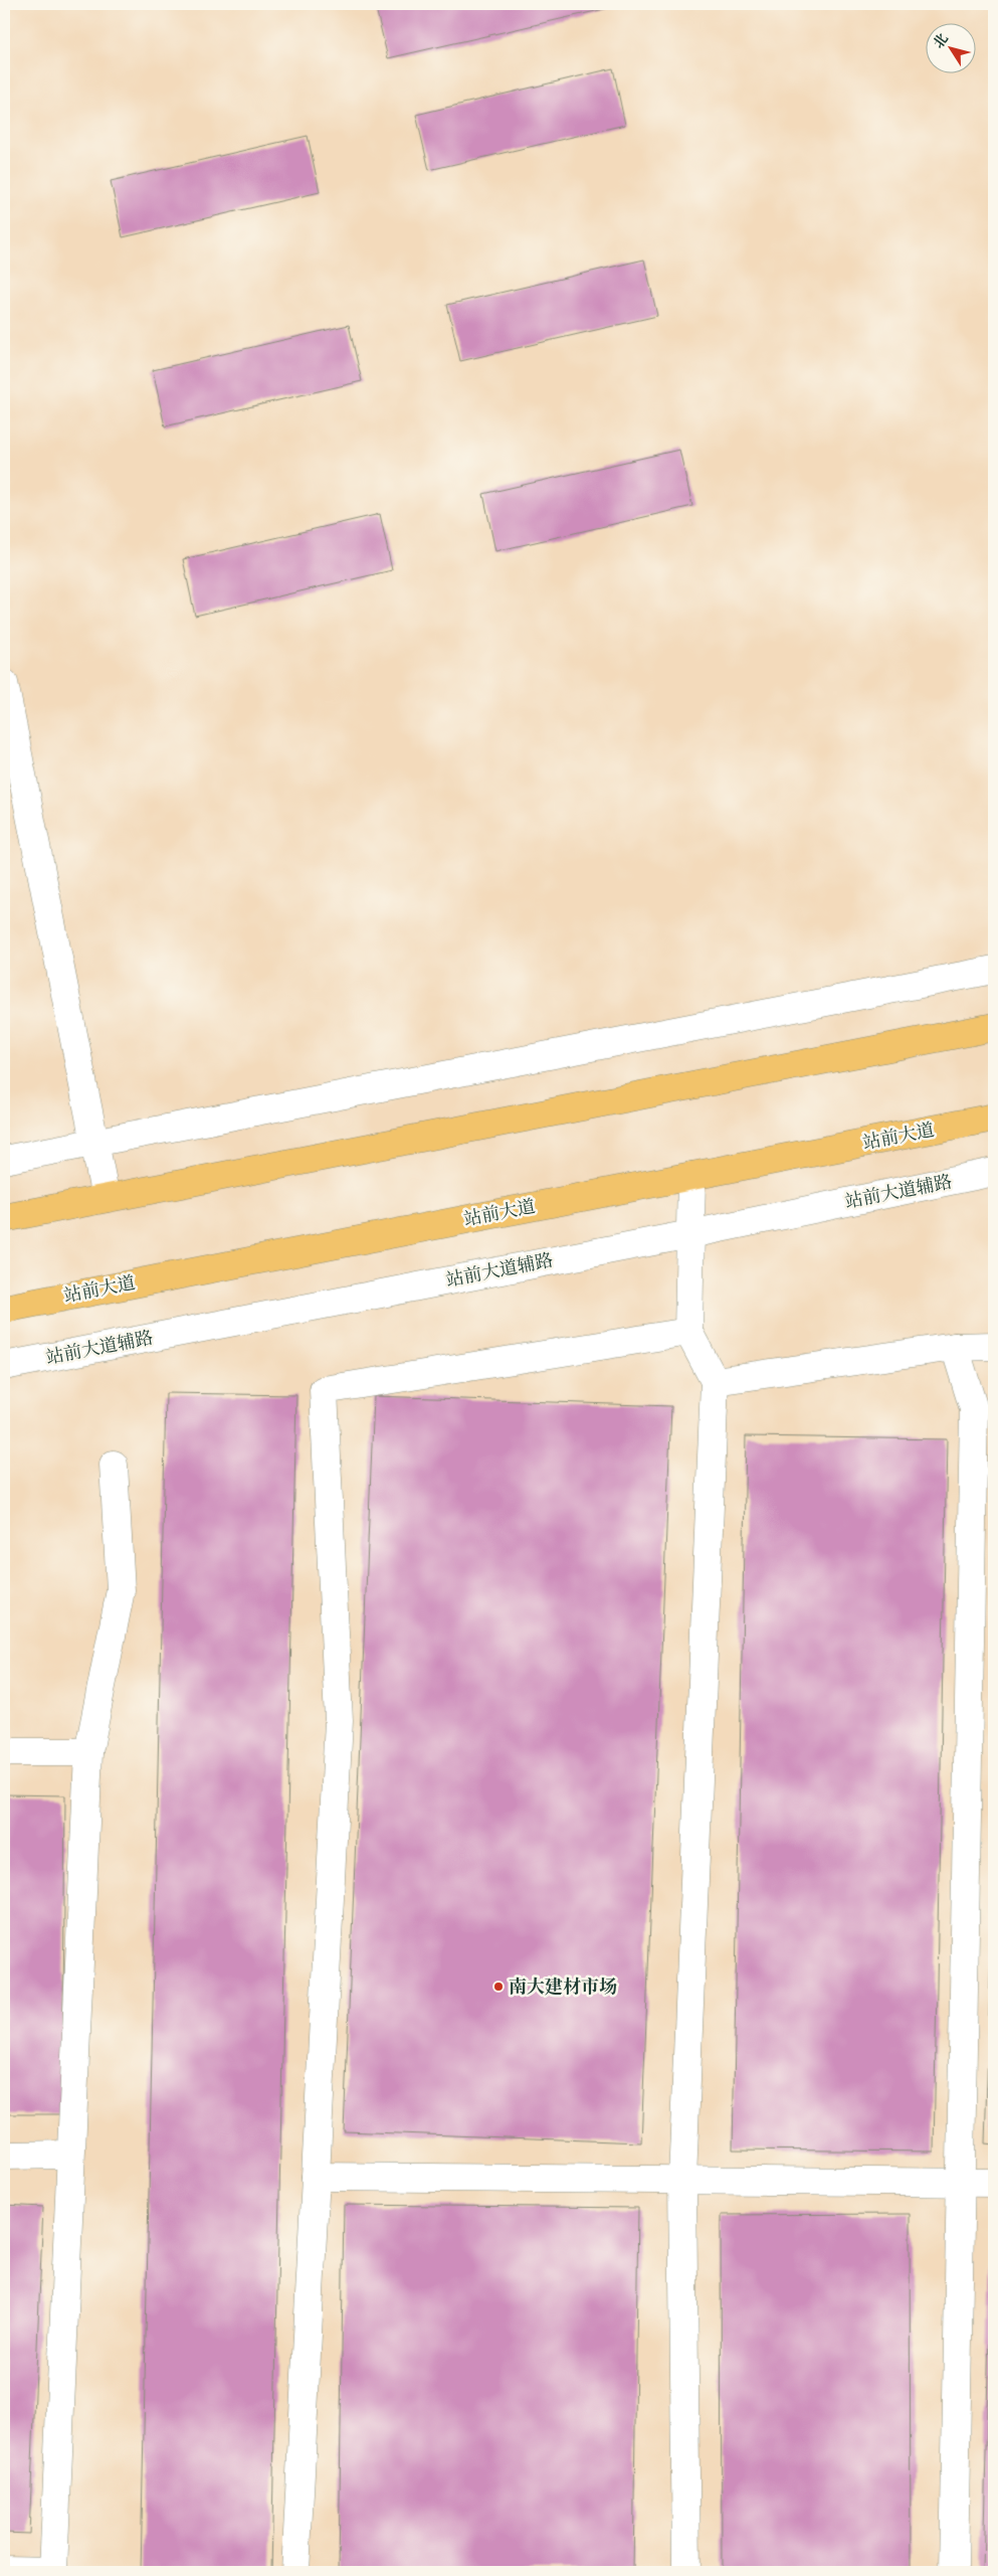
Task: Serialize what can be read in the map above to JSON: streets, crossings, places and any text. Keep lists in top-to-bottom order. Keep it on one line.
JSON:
{"streets":{"highway":["站前大道"],"street":["站前大道辅路"]},"places":["南大建材市场"],"north":"top left"}
